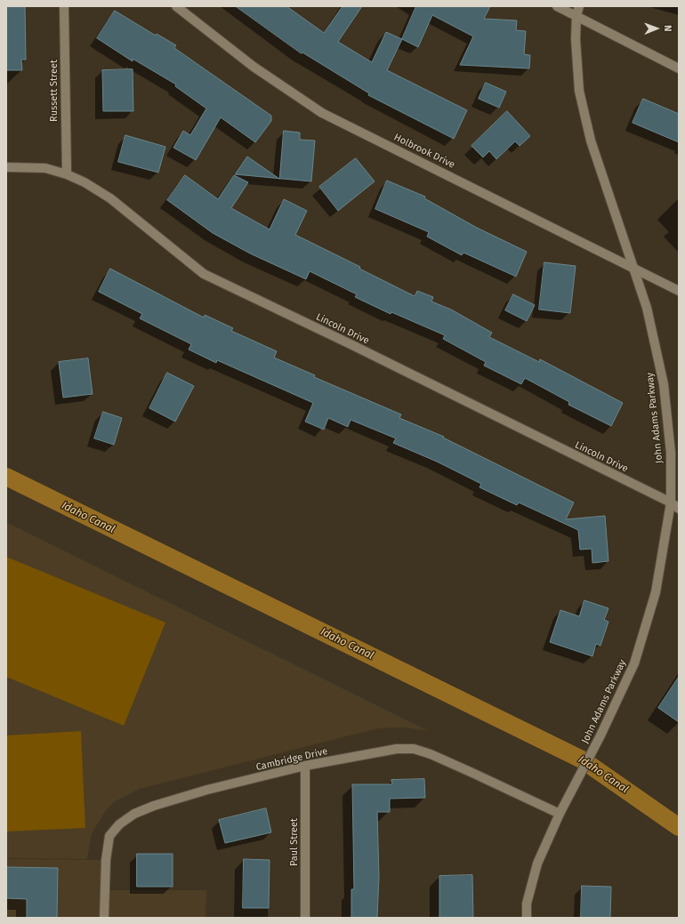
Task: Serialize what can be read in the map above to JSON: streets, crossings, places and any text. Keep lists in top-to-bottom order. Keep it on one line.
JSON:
{"streets":{"street":["Russett Street","Holbrook Drive","Lincoln Drive","John Adams Parkway","Cambridge Drive","Paul Street"]},"crossings":[["Russett Street","Lincoln Drive"],["Holbrook Drive","John Adams Parkway"],["Lincoln Drive","John Adams Parkway"],["John Adams Parkway","Cambridge Drive"],["Cambridge Drive","Paul Street"]],"water":["Idaho Canal"],"north":"right"}
